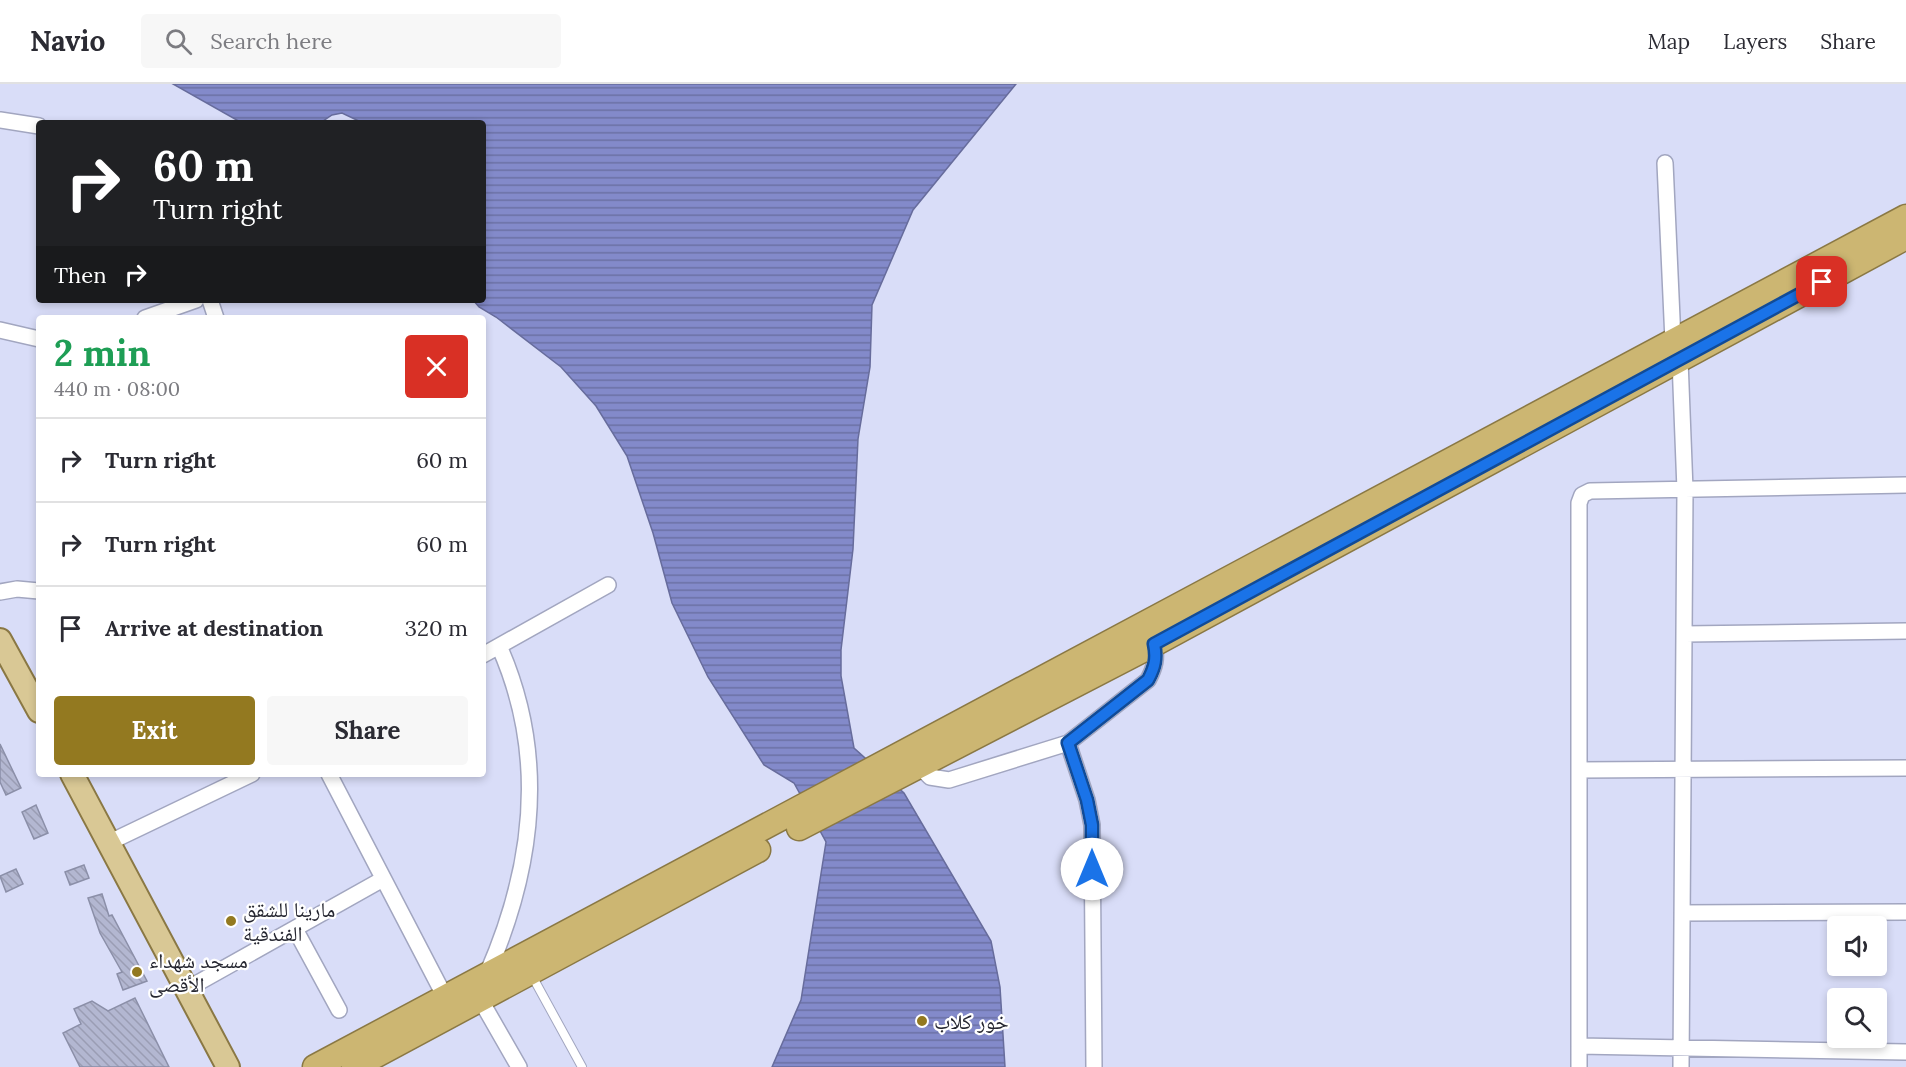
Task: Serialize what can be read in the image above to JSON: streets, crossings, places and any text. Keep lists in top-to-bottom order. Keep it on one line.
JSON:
{"places":["مارينا للشقق الفندقية","مسجد شهداء الأقصى","خور كلاب"],"page":{"header":"Navio","search":"Search here","nav":["Map","Layers","Share"],"turn":["60 m","Turn right"],"then":"Then","heading":["2 min","440 m · 08:00"],"list":[{"name":"Turn right","value":"60 m"},{"name":"Turn right","value":"60 m"},{"name":"Arrive at destination","value":"320 m"}],"buttons":["Exit","Share"]}}
